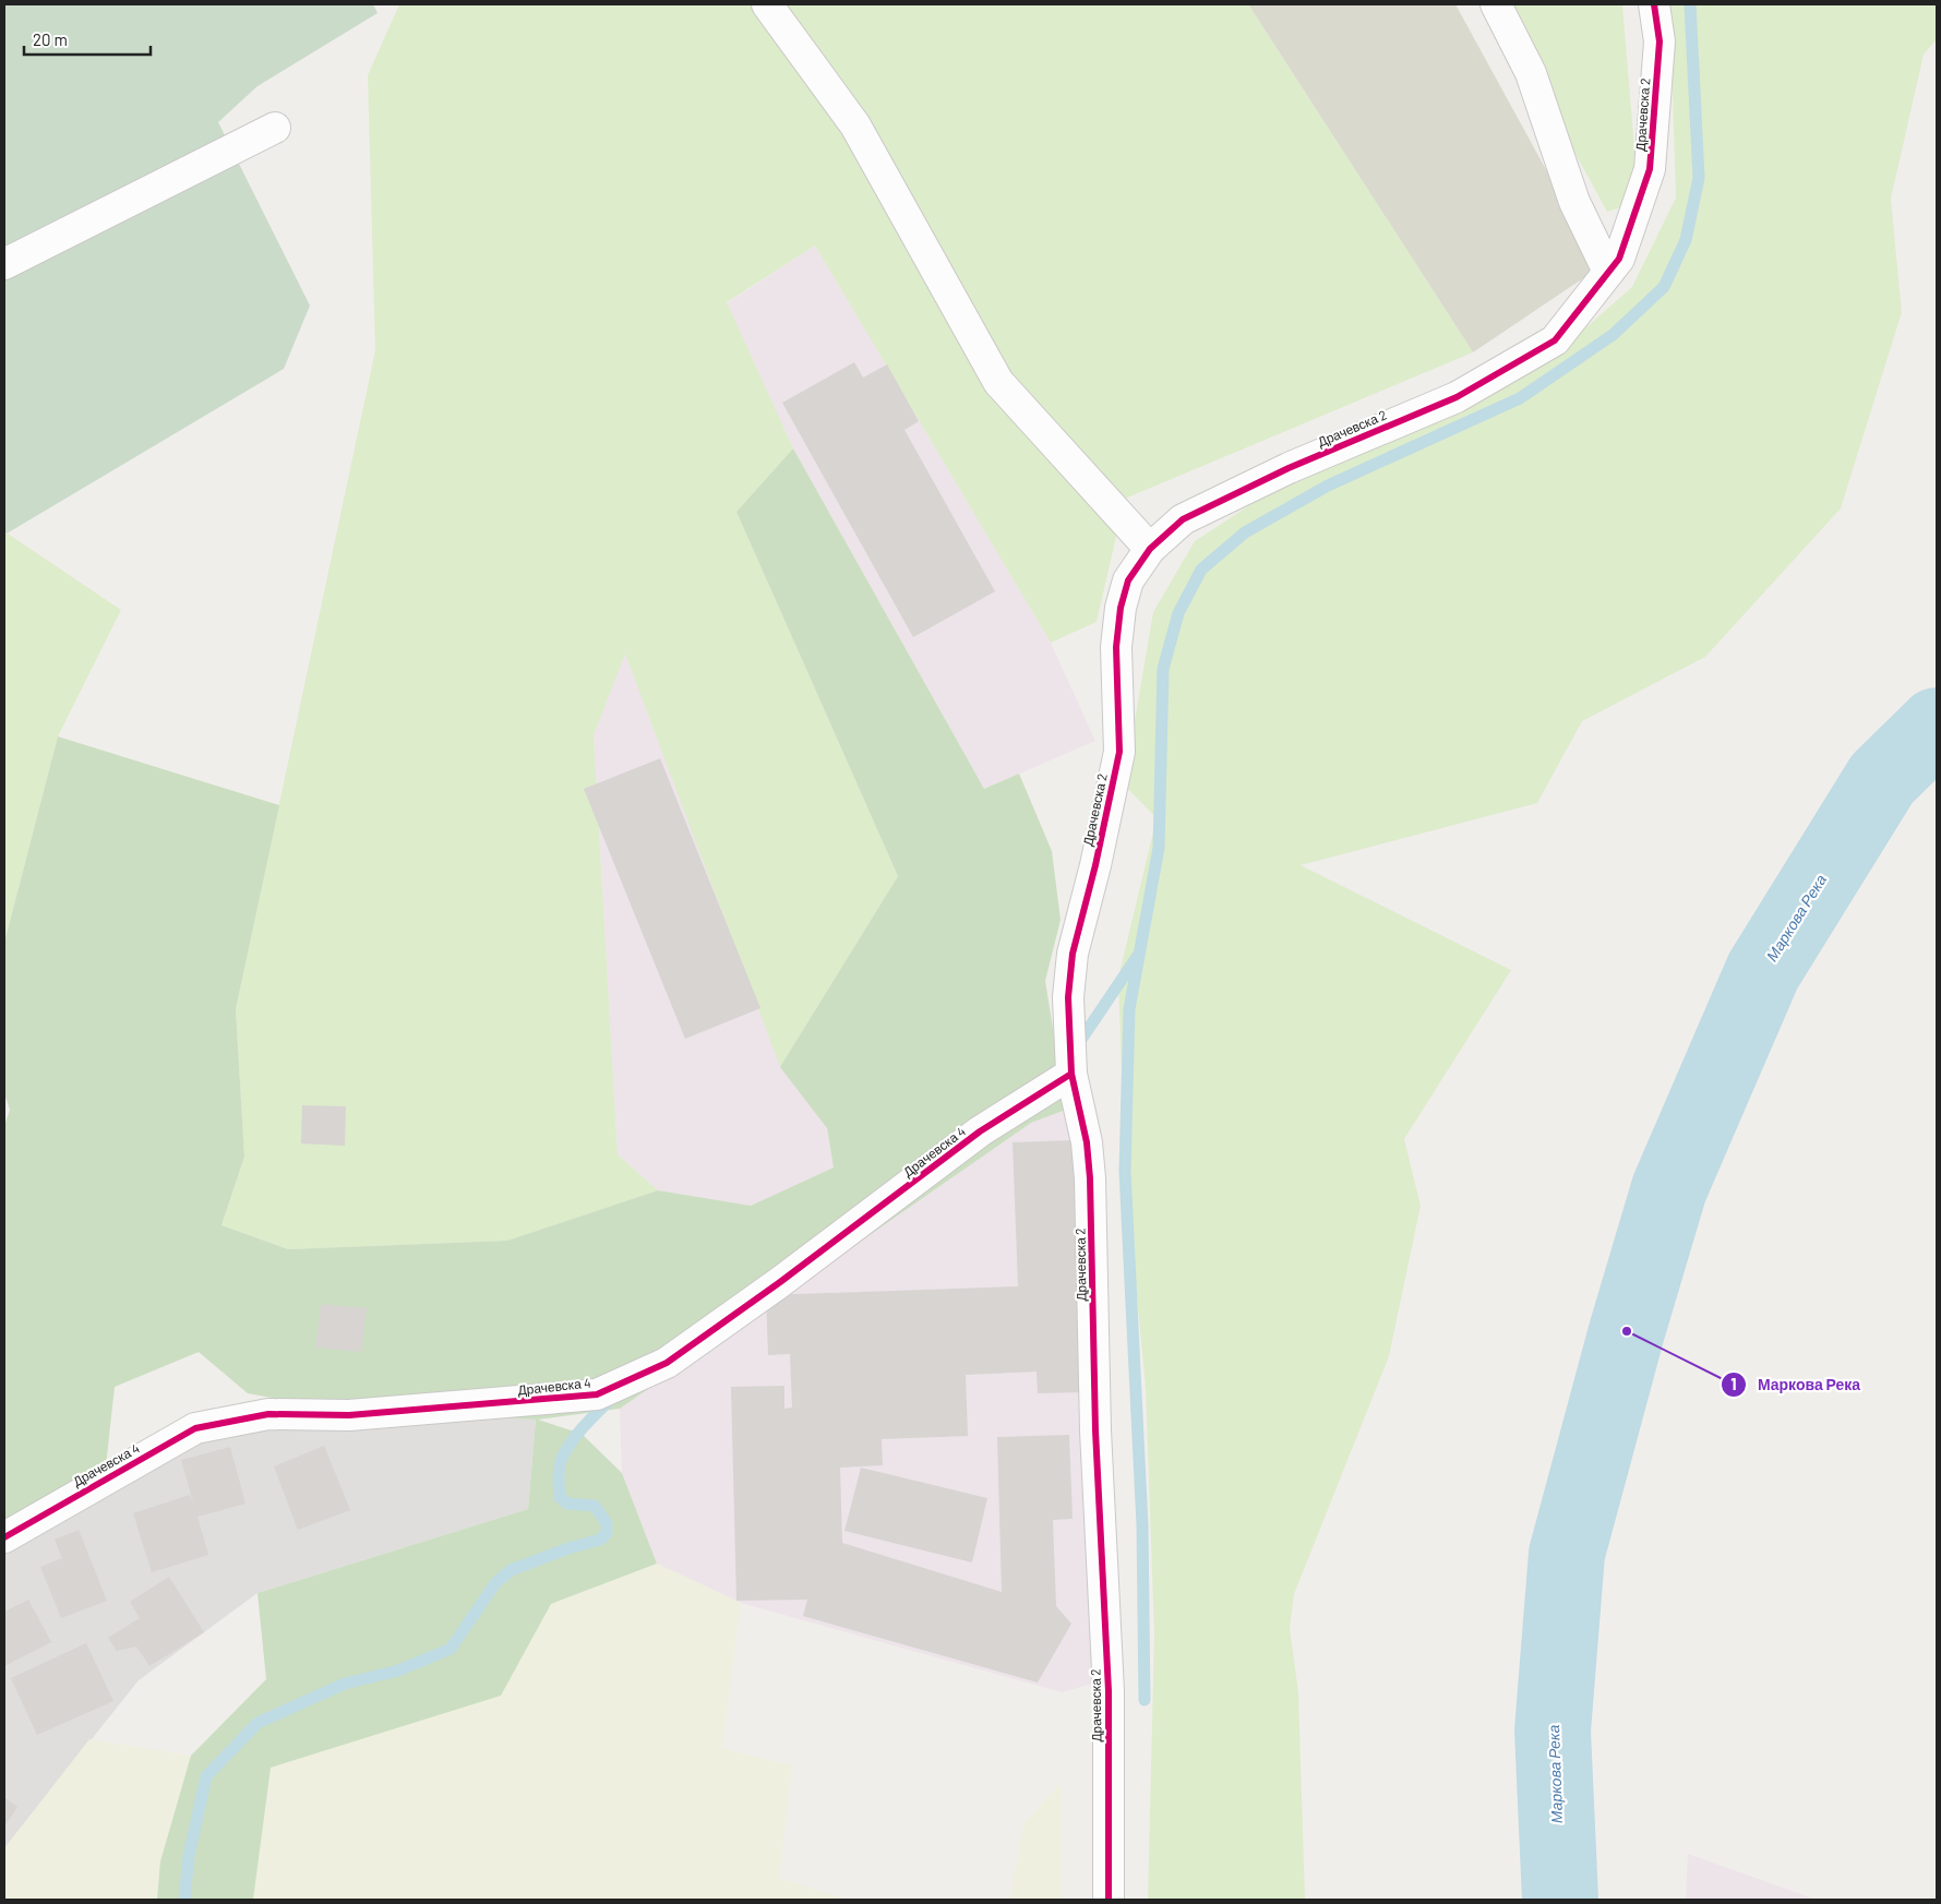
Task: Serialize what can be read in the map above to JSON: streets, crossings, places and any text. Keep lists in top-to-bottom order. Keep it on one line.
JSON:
{"streets":{"street":["Драчевска 2","Драчевска 4"]},"crossings":[["Драчевска 2","Драчевска 4"]],"water":["Маркова Река"],"places":["Маркова Река"],"scale_bar":"20 m"}
